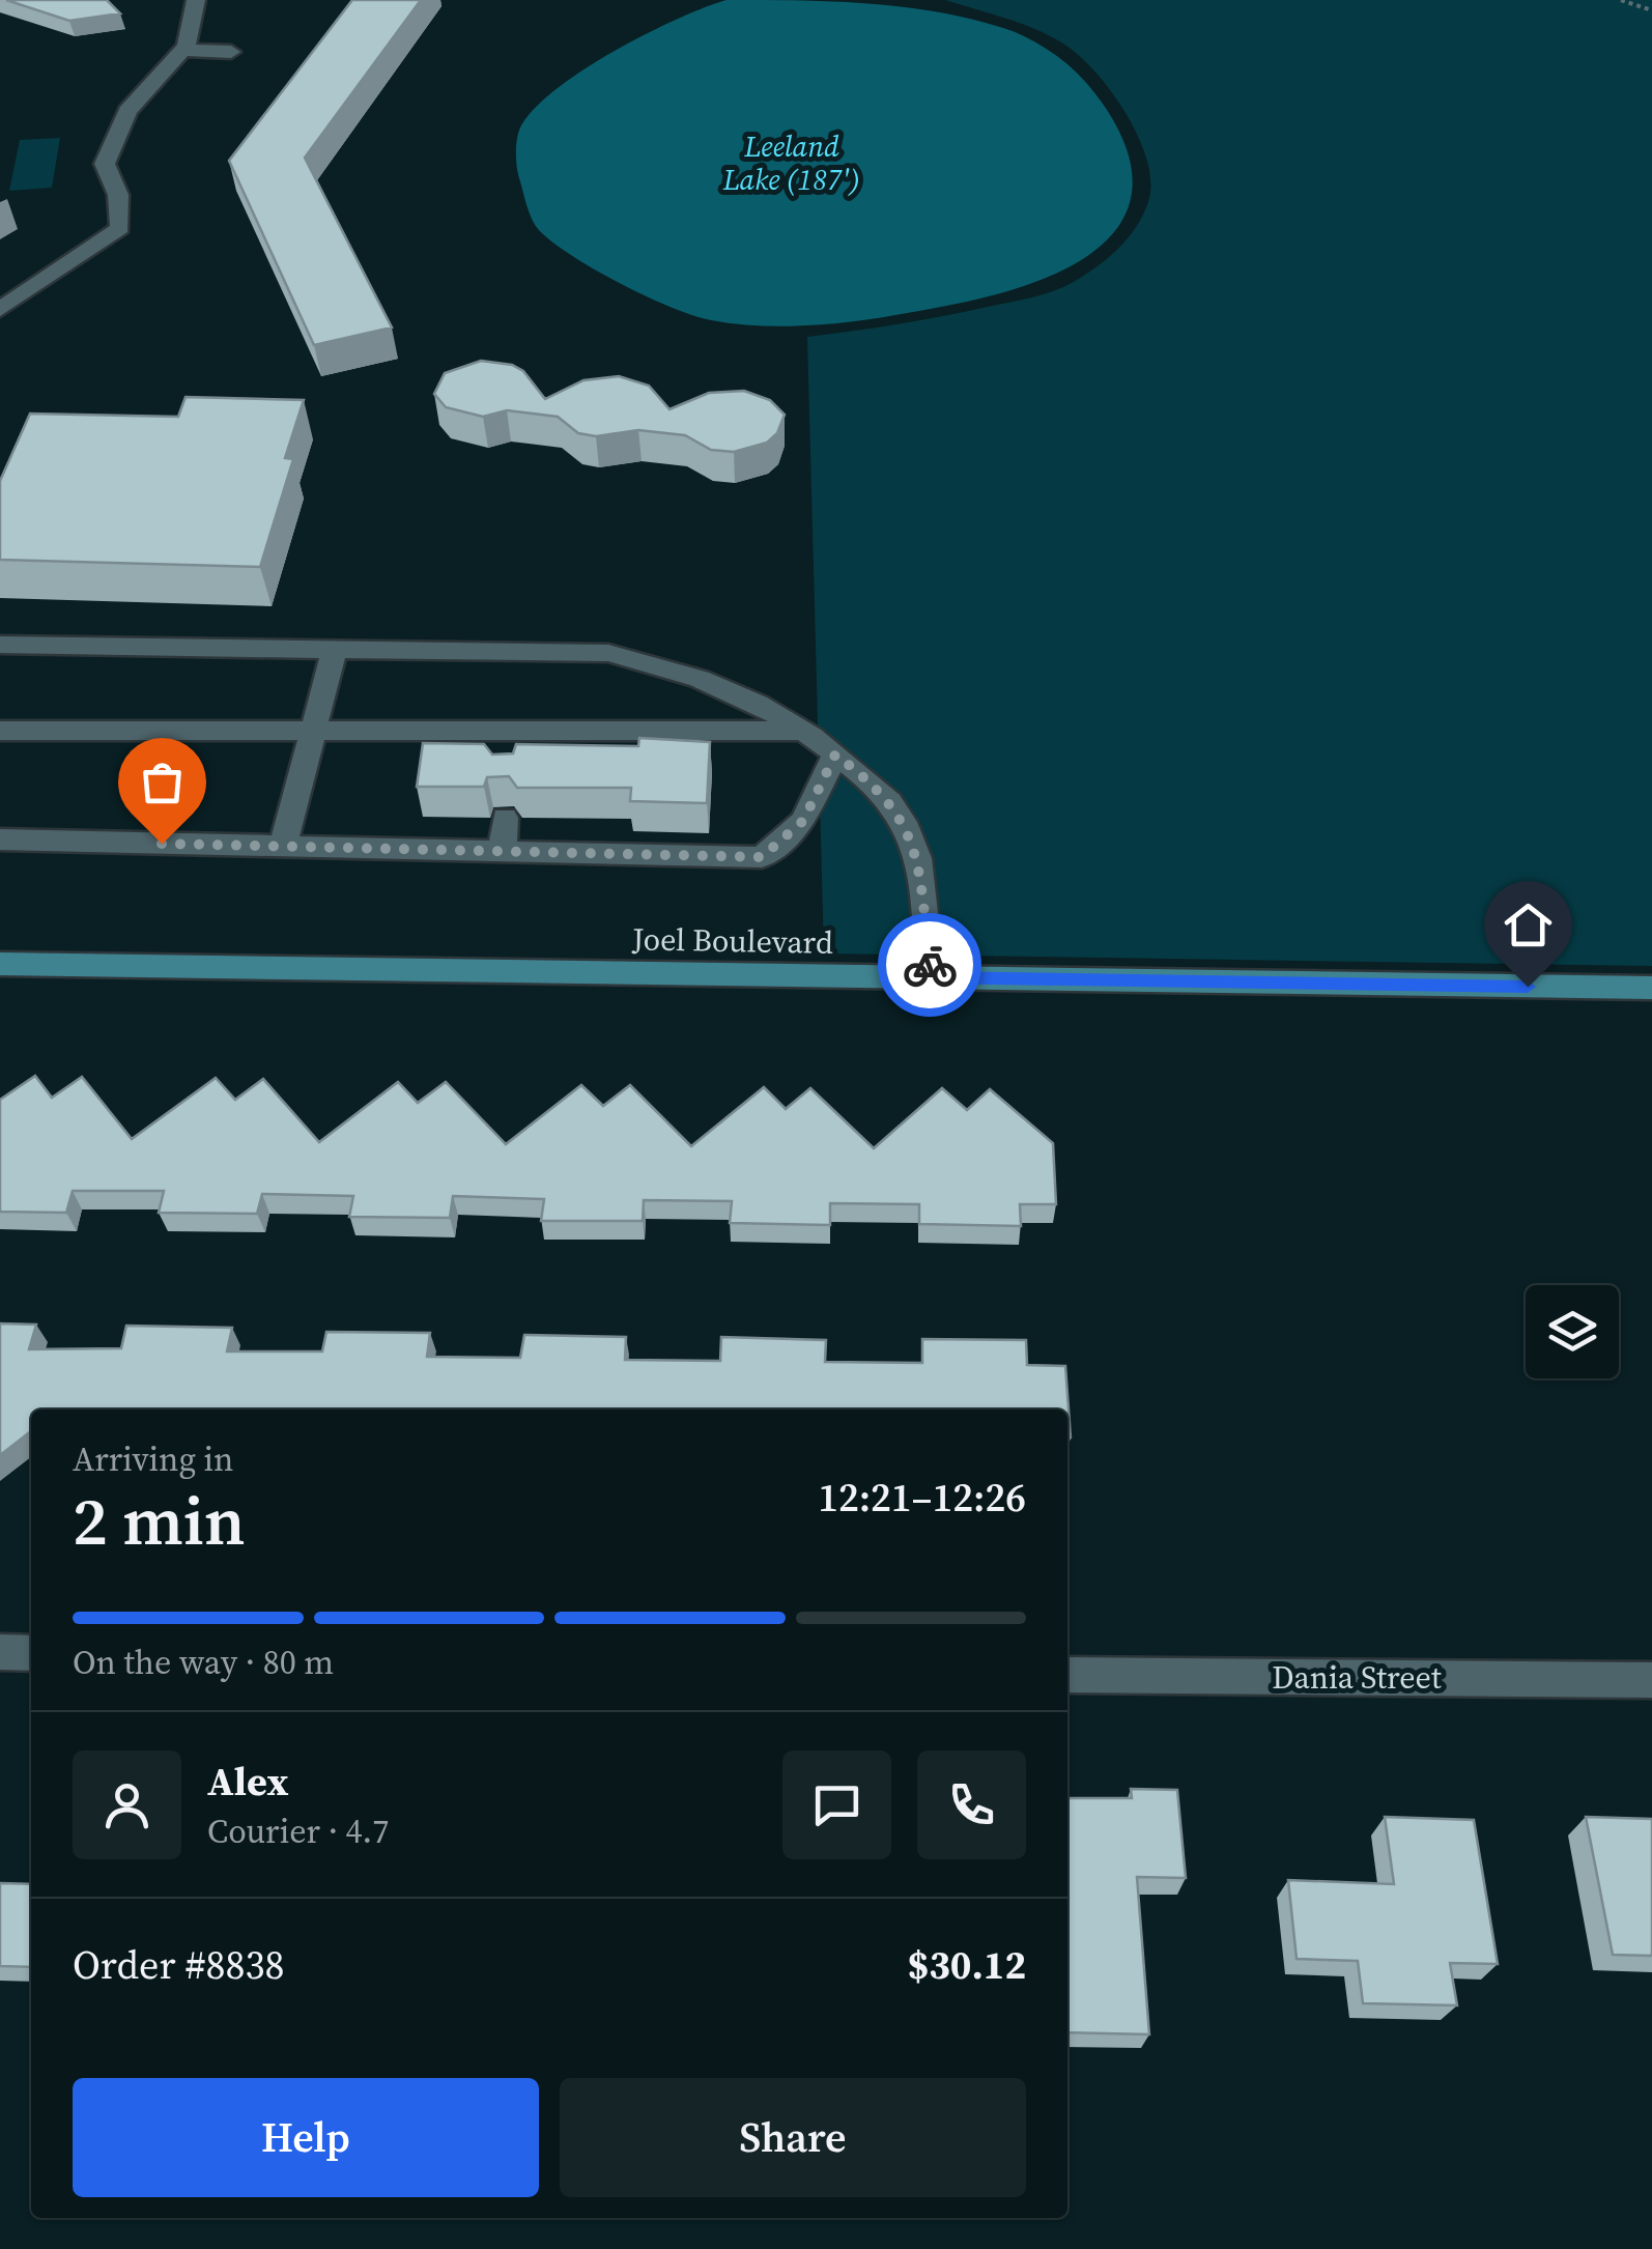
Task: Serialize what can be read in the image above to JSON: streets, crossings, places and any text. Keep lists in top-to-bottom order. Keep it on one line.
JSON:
{"streets":{"main road":["Joel Boulevard"],"street":["Dania Street"]},"water":["Leeland Lake (187')"],"page":{"heading":["2 min","Arriving in","12:21–12:26"],"panel":["Alex","Courier · 4.7","Order #8838","$30.12"],"bar":"On the way · 80 m","buttons":["Help","Share"]}}
